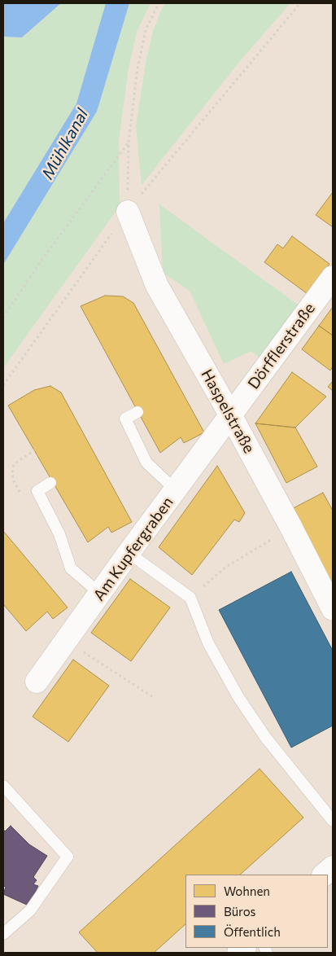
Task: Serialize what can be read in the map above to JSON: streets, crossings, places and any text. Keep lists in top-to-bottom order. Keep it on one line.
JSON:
{"streets":{"street":["Dörfflerstraße","Haspelstraße","Am Kupfergraben"]},"crossings":[["Dörfflerstraße","Haspelstraße"],["Dörfflerstraße","Am Kupfergraben"],["Haspelstraße","Am Kupfergraben"]],"water":["Mühlkanal"],"legend":["Wohnen","Büros","Öffentlich"]}
